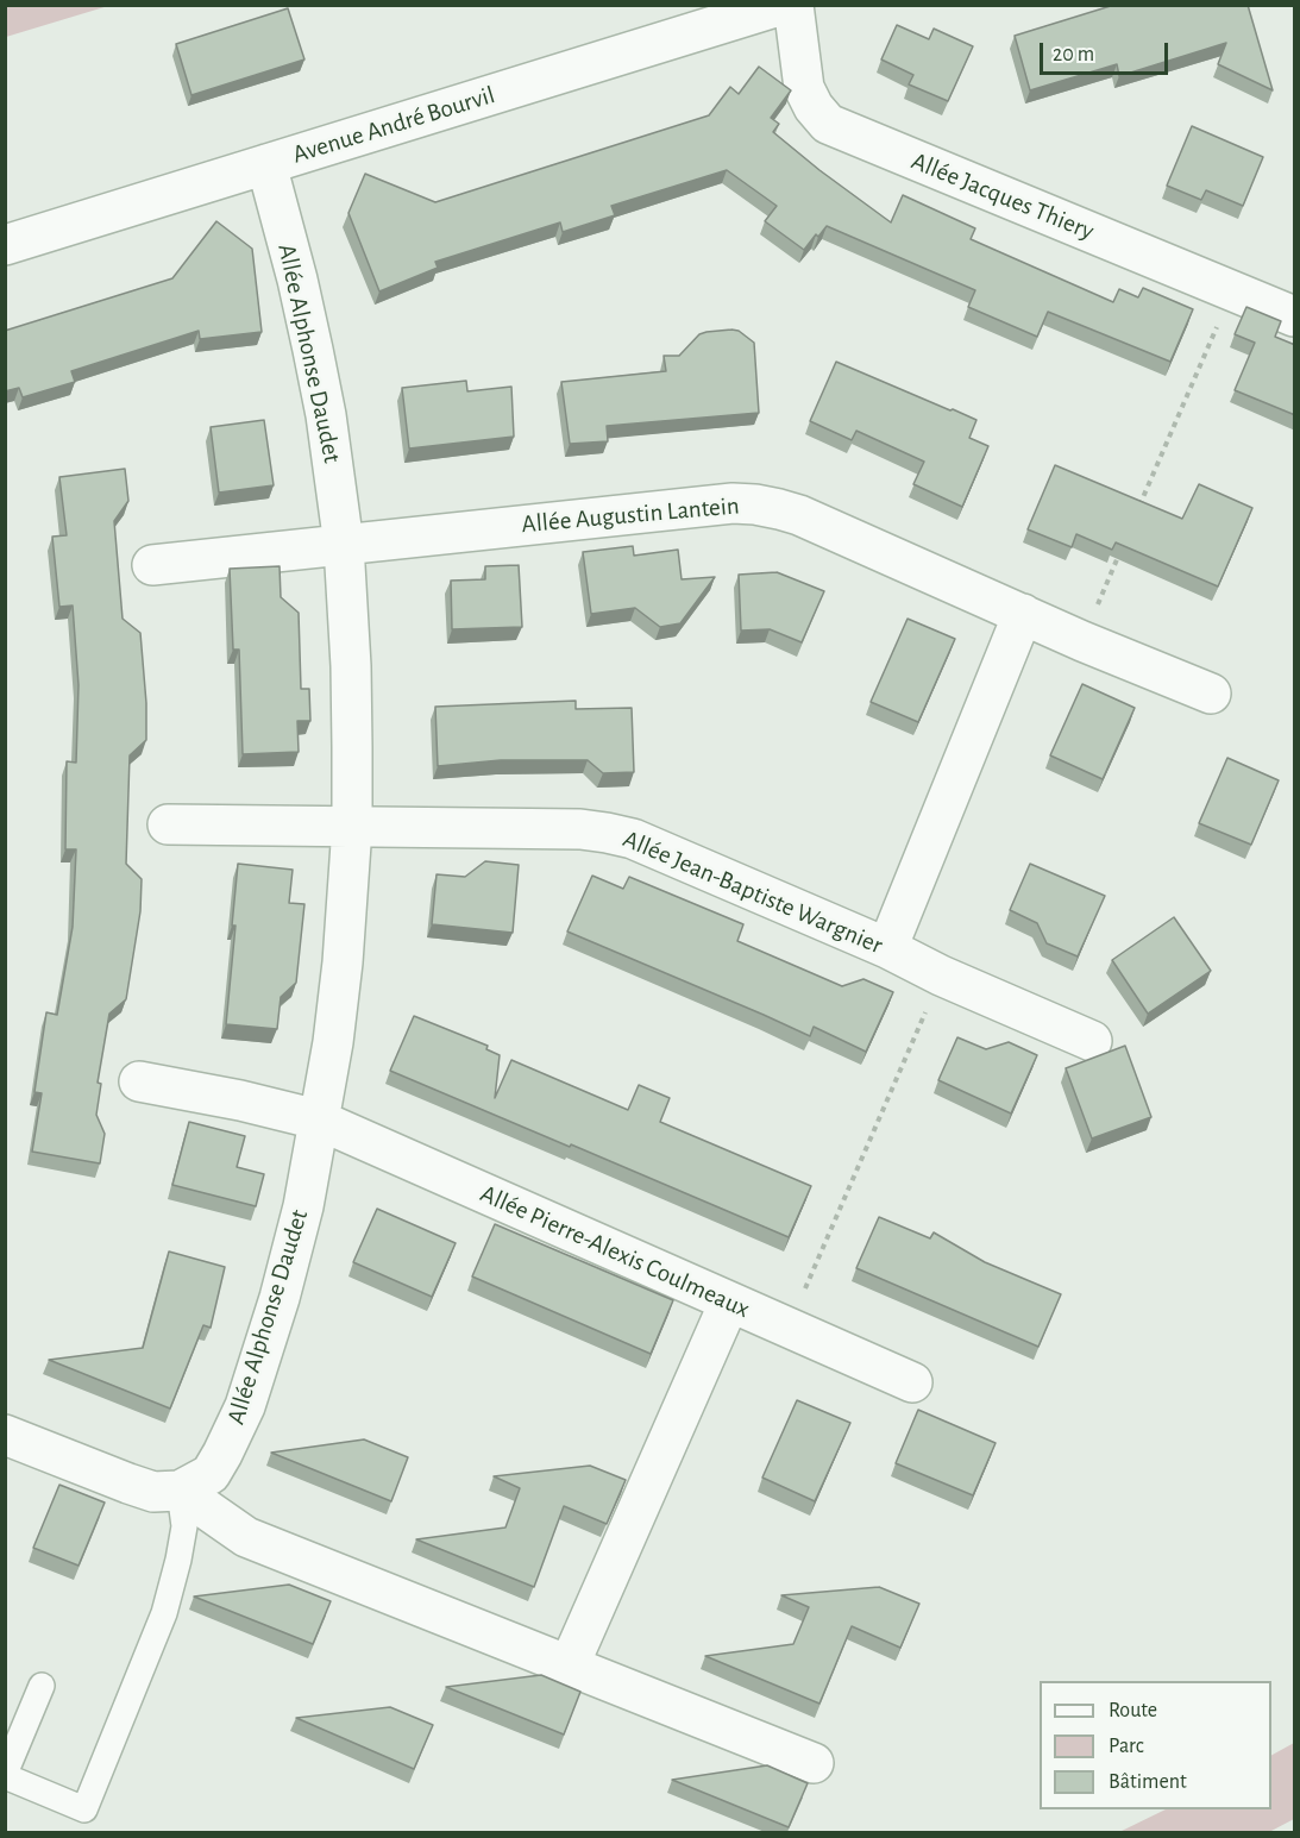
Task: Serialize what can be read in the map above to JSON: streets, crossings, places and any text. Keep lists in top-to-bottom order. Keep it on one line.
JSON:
{"streets":{"street":["Avenue André Bourvil","Allée Jacques Thiery","Allée Alphonse Daudet","Allée Augustin Lantein","Allée Jean-Baptiste Wargnier","Allée Pierre-Alexis Coulmeaux"]},"crossings":[["Avenue André Bourvil","Allée Alphonse Daudet"],["Allée Alphonse Daudet","Allée Augustin Lantein"],["Allée Alphonse Daudet","Allée Jean-Baptiste Wargnier"],["Allée Alphonse Daudet","Allée Pierre-Alexis Coulmeaux"]],"legend":["Route","Parc","Bâtiment"],"scale_bar":"20 m"}
